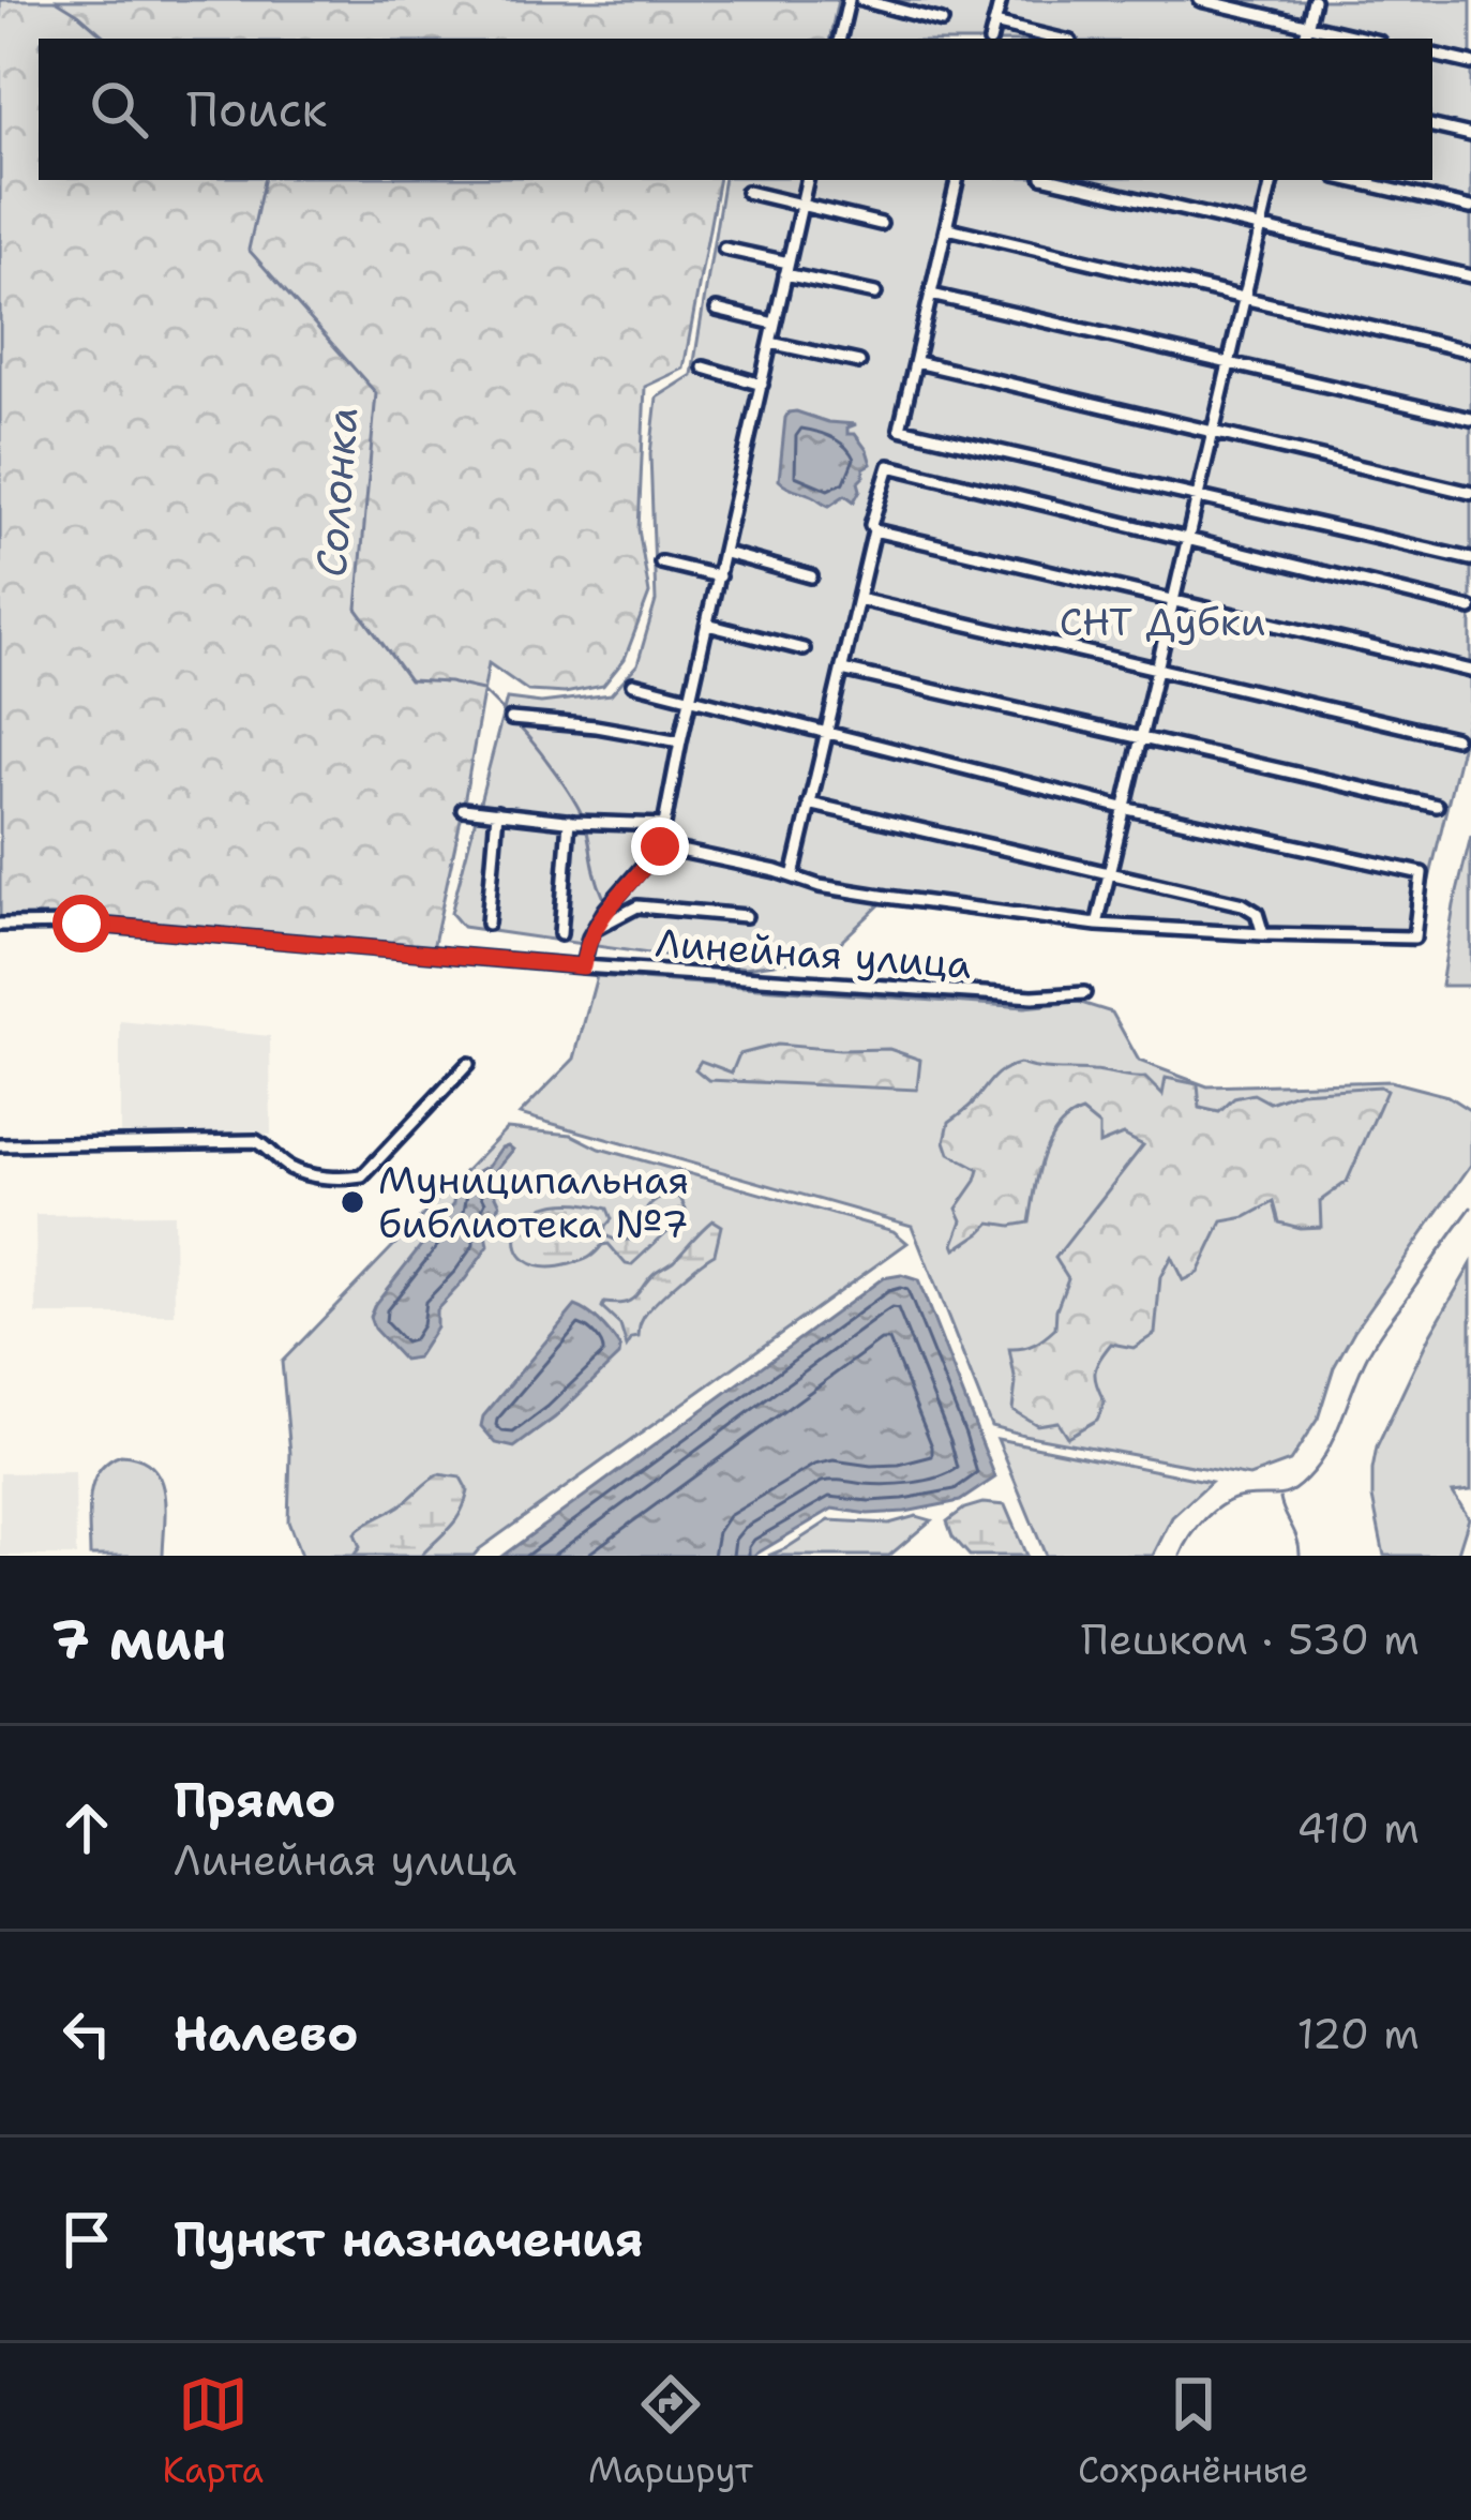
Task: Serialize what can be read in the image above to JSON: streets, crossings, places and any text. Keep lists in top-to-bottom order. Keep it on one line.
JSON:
{"streets":{"street":["Линейная улица"]},"water":["Солонка"],"parks":["СНТ Дубки"],"places":["Муниципальная библиотека №7"],"page":{"search":"Поиск","heading":["7 мин","Пешком · 530 m"],"list":[["Прямо","Линейная улица","410 m"],["Налево","120 m"],"Пункт назначения"],"nav":["Карта","Маршрут","Сохранённые"]}}
